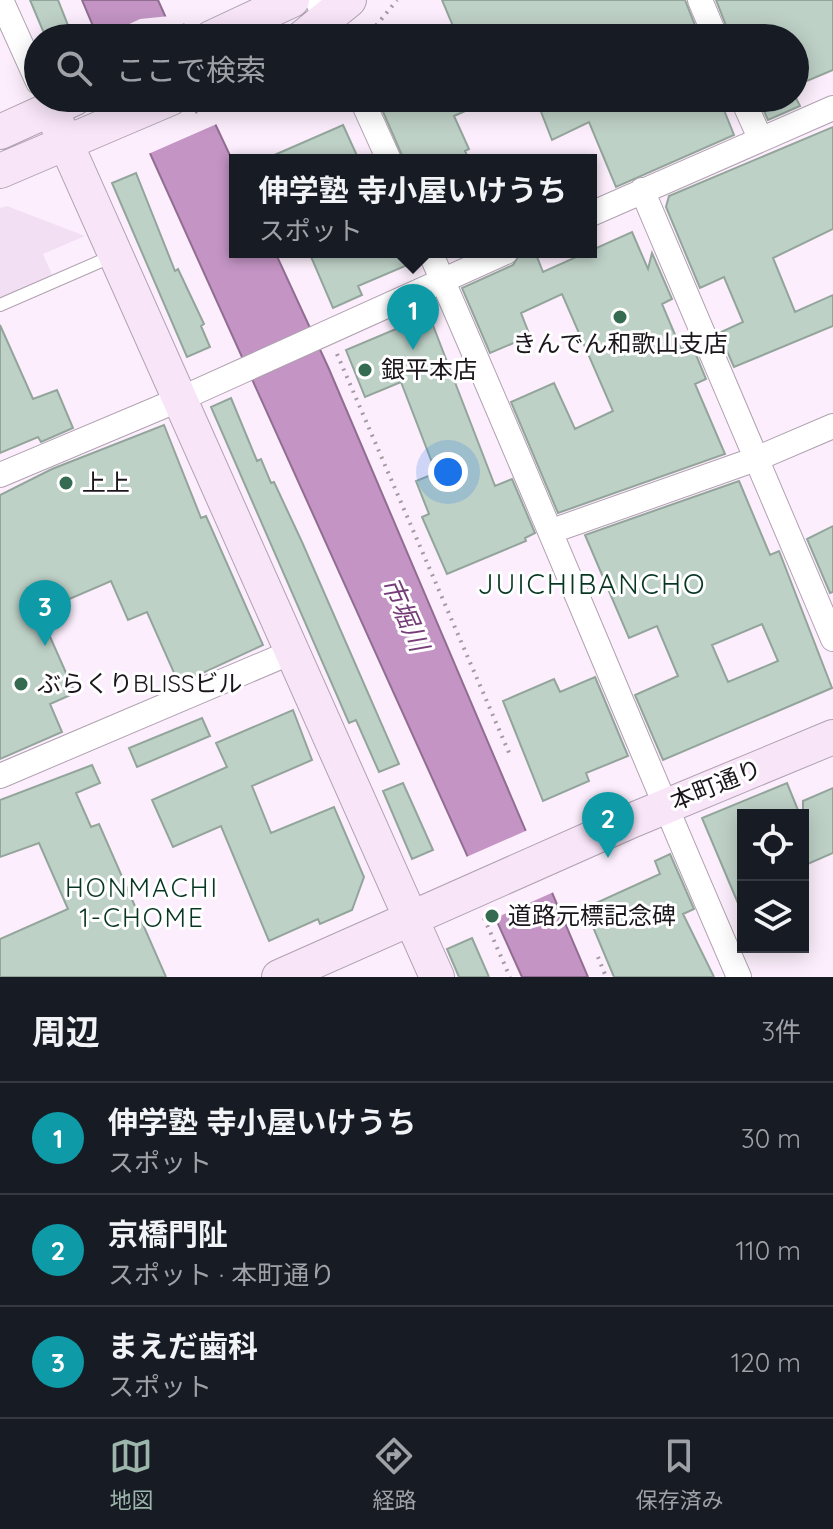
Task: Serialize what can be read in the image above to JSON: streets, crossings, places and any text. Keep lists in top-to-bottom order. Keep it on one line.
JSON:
{"streets":{"street":["本町通り"]},"districts":["JUICHIBANCHO","HONMACHI 1-CHOME"],"water":["市堀川"],"places":["きんでん和歌山支店","銀平本店","上上","ぶらくりBLISSビル","道路元標記念碑"],"page":{"search":"ここで検索","popup":["伸学塾 寺小屋いけうち","スポット"],"pins":["1","3","2"],"heading":["周辺","3件"],"list":[{"mark":"1","name":"伸学塾 寺小屋いけうち","note":"スポット","value":"30 m"},{"mark":"2","name":"京橋門阯","note":"スポット · 本町通り","value":"110 m"},{"mark":"3","name":"まえだ歯科","note":"スポット","value":"120 m"}],"nav":["地図","経路","保存済み"]}}
